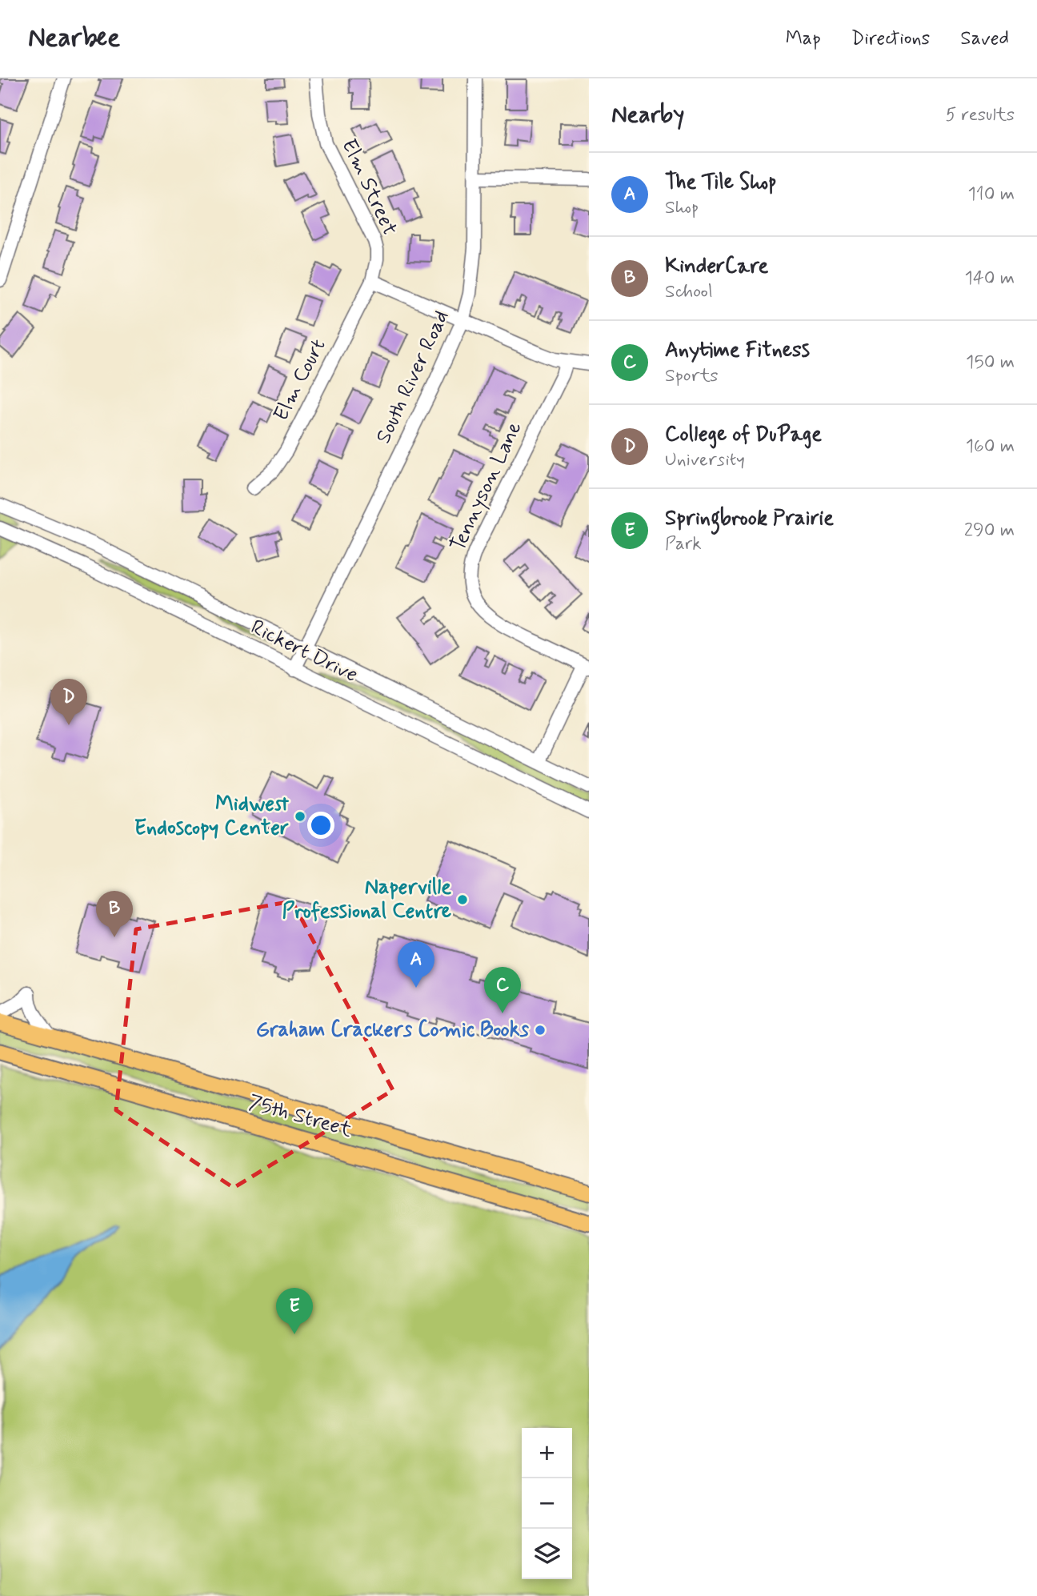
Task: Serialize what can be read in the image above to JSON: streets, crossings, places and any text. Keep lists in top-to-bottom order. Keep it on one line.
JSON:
{"streets":{"main road":["75th Street"],"street":["Elm Street","South River Road","Elm Court","Tennyson Lane","Rickert Drive"]},"crossings":[["Elm Street","Elm Court"],["South River Road","Rickert Drive"]],"places":["Midwest Endoscopy Center","Naperville Professional Centre","Graham Crackers Comic Books"],"page":{"header":"Nearbee","nav":["Map","Directions","Saved"],"heading":["Nearby","5 results"],"list":[{"mark":"A","name":"The Tile Shop","note":"Shop","value":"110 m"},{"mark":"B","name":"KinderCare","note":"School","value":"140 m"},{"mark":"C","name":"Anytime Fitness","note":"Sports","value":"150 m"},{"mark":"D","name":"College of DuPage","note":"University","value":"160 m"},{"mark":"E","name":"Springbrook Prairie","note":"Park","value":"290 m"}],"pins":["D","B","A","C","E"],"map_buttons":["+","−"]}}
